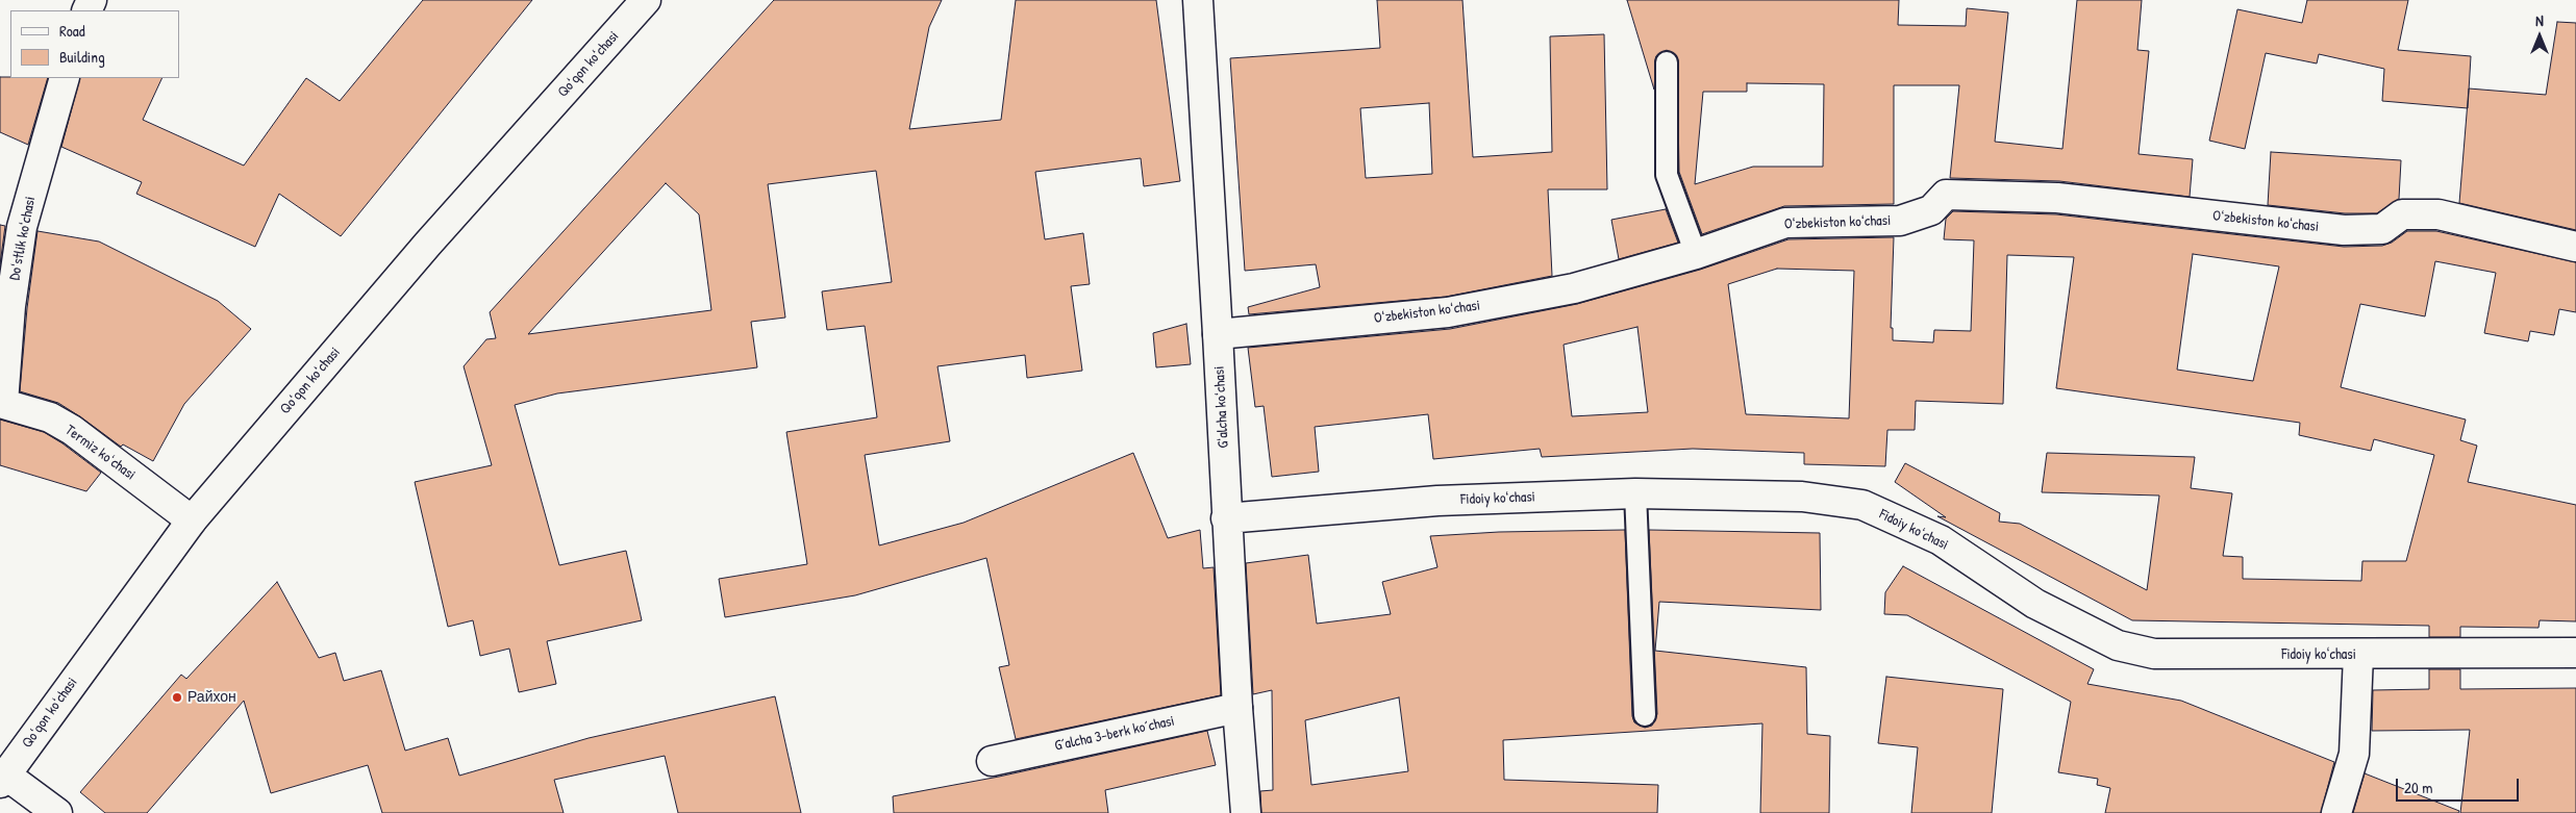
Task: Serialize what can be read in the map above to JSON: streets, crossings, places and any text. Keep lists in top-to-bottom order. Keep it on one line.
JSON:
{"streets":{"street":["Qoʻqon koʻchasi","Oʻzbekiston koʻchasi","Doʻstlik koʻchasi","Gʻalcha koʻchasi","Termiz koʻchasi","Fidoiy koʻchasi","Gʼalcha 3-berk koʼchasi"]},"crossings":[["Qoʻqon koʻchasi","Termiz koʻchasi"],["Oʻzbekiston koʻchasi","Gʻalcha koʻchasi"],["Doʻstlik koʻchasi","Termiz koʻchasi"],["Gʻalcha koʻchasi","Fidoiy koʻchasi"],["Gʻalcha koʻchasi","Gʼalcha 3-berk koʼchasi"]],"places":["Райхон"],"legend":["Road","Building"],"scale_bar":"20 m","north":"top"}
